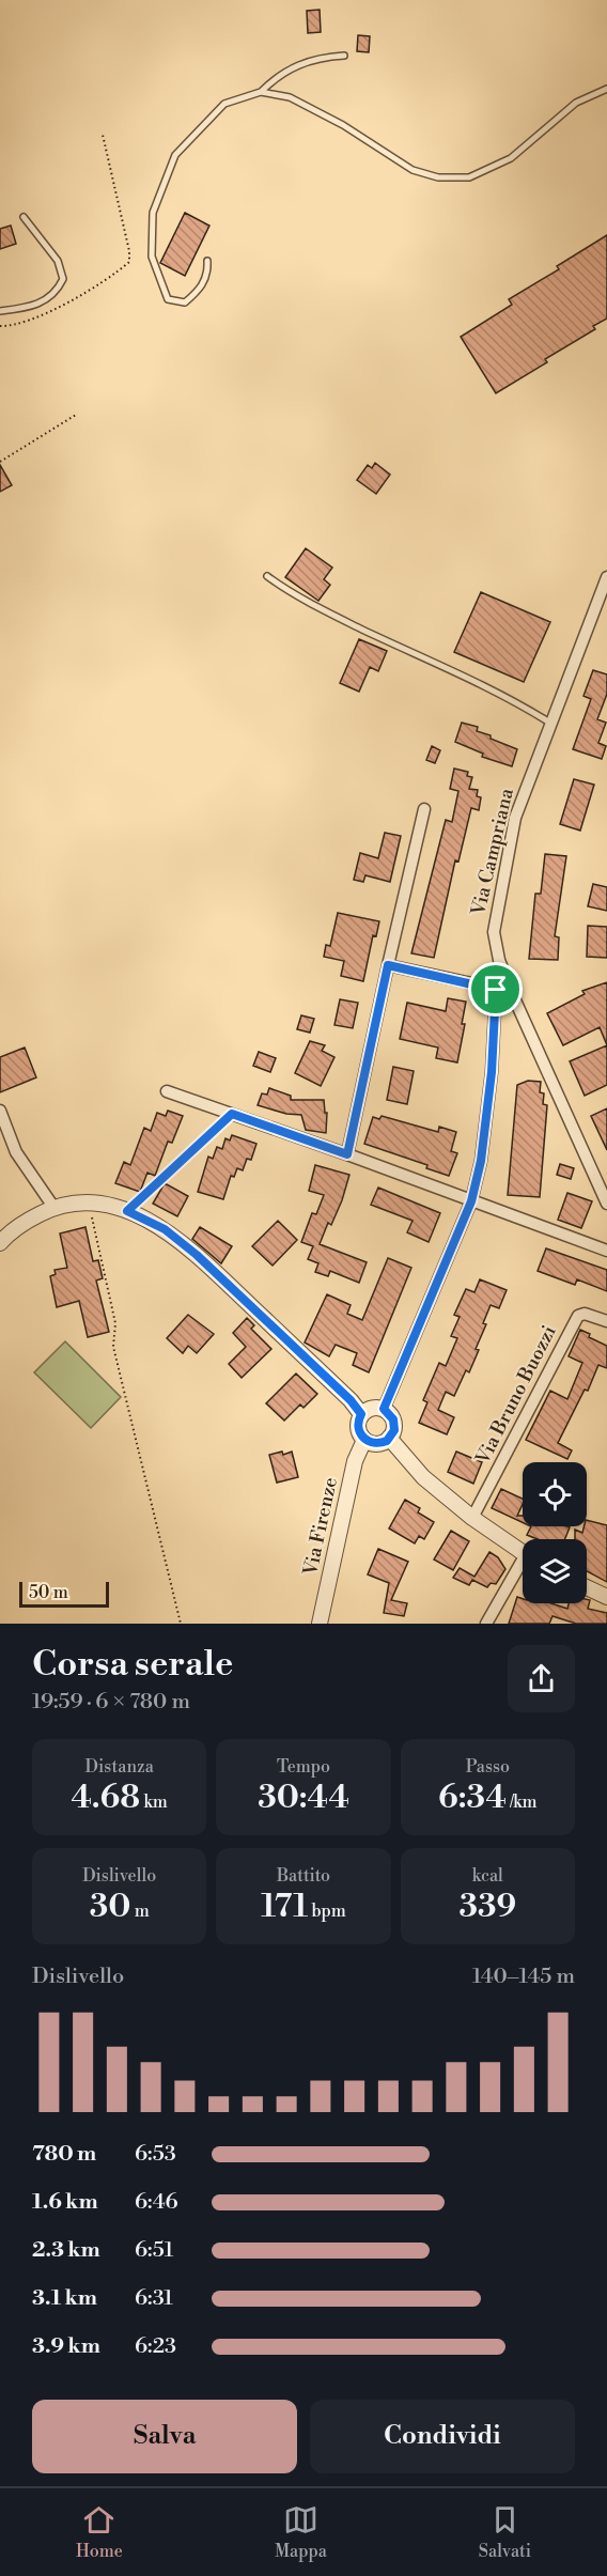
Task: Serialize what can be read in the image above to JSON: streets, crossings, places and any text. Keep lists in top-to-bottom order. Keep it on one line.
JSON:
{"streets":{"street":["Via Campriana","Via Bruno Buozzi","Via Firenze"]},"scale_bar":"50 m","page":{"scale":"50 m","heading":["Corsa serale","19:59 · 6 × 780 m"],"stats":[["Distanza","4.68 km"],["Tempo","30:44"],["Passo","6:34 /km"],["Dislivello","30 m"],["Battito","171 bpm"],["kcal","339"]],"chart":["Dislivello","140–145 m"],"list":[{"name":"780 m","note":"6:53"},{"name":"1.6 km","note":"6:46"},{"name":"2.3 km","note":"6:51"},{"name":"3.1 km","note":"6:31"},{"name":"3.9 km","note":"6:23"}],"buttons":["Salva","Condividi"],"tabs":["Home","Mappa","Salvati"]}}
